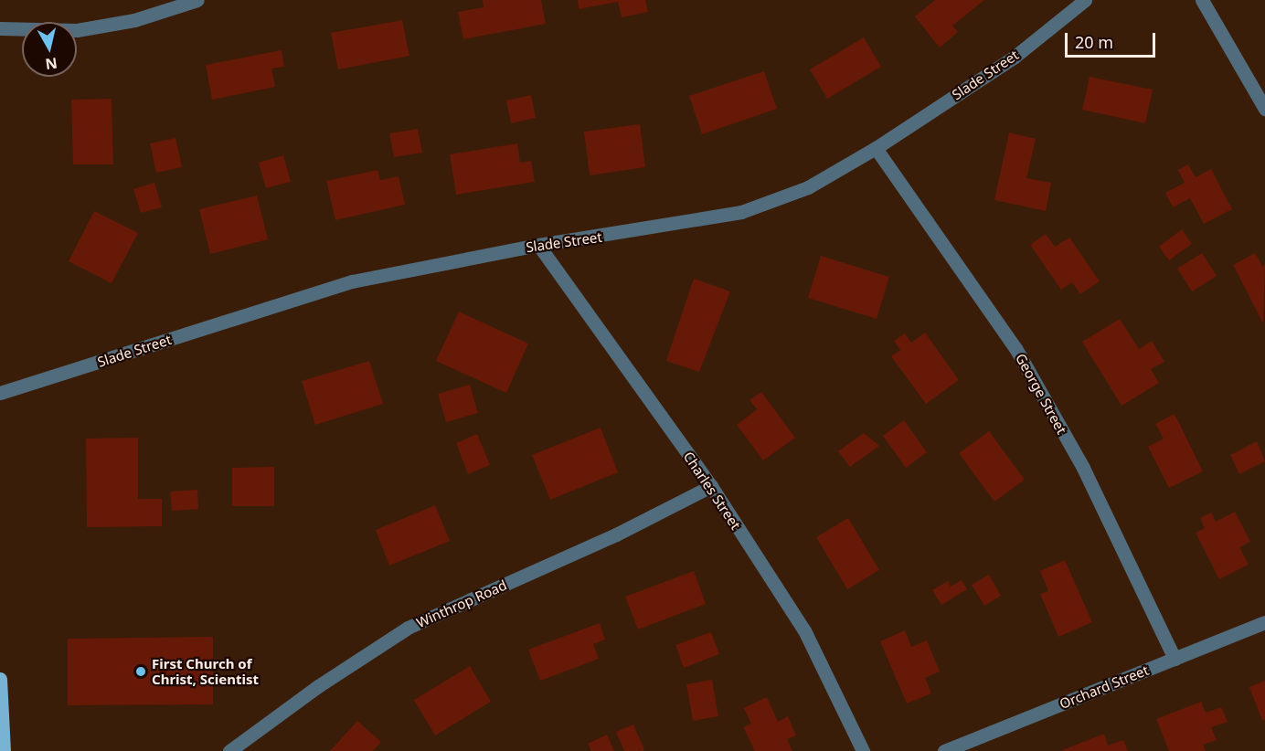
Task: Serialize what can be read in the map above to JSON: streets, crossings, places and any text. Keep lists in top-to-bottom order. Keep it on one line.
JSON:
{"streets":{"street":["Slade Street","George Street","Charles Street","Winthrop Road","Orchard Street"]},"crossings":[["Slade Street","George Street"],["Slade Street","Charles Street"],["George Street","Orchard Street"],["Charles Street","Winthrop Road"]],"places":["First Church of Christ, Scientist"],"scale_bar":"20 m","north":"bottom"}
